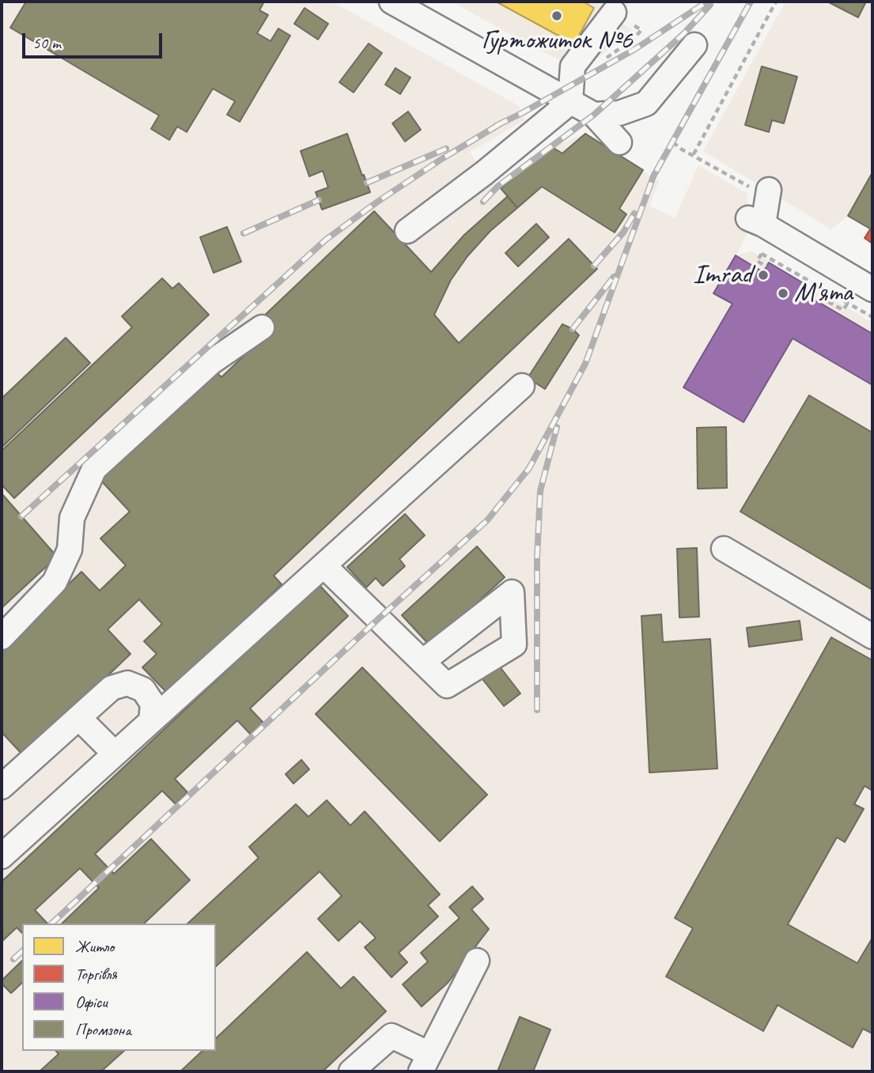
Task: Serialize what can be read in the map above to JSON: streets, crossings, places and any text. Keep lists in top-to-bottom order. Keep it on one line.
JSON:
{"places":["Гуртожиток №6","Imrad","М'ята"],"legend":["Житло","Торгівля","Офіси","Промзона"],"scale_bar":"50 m"}
